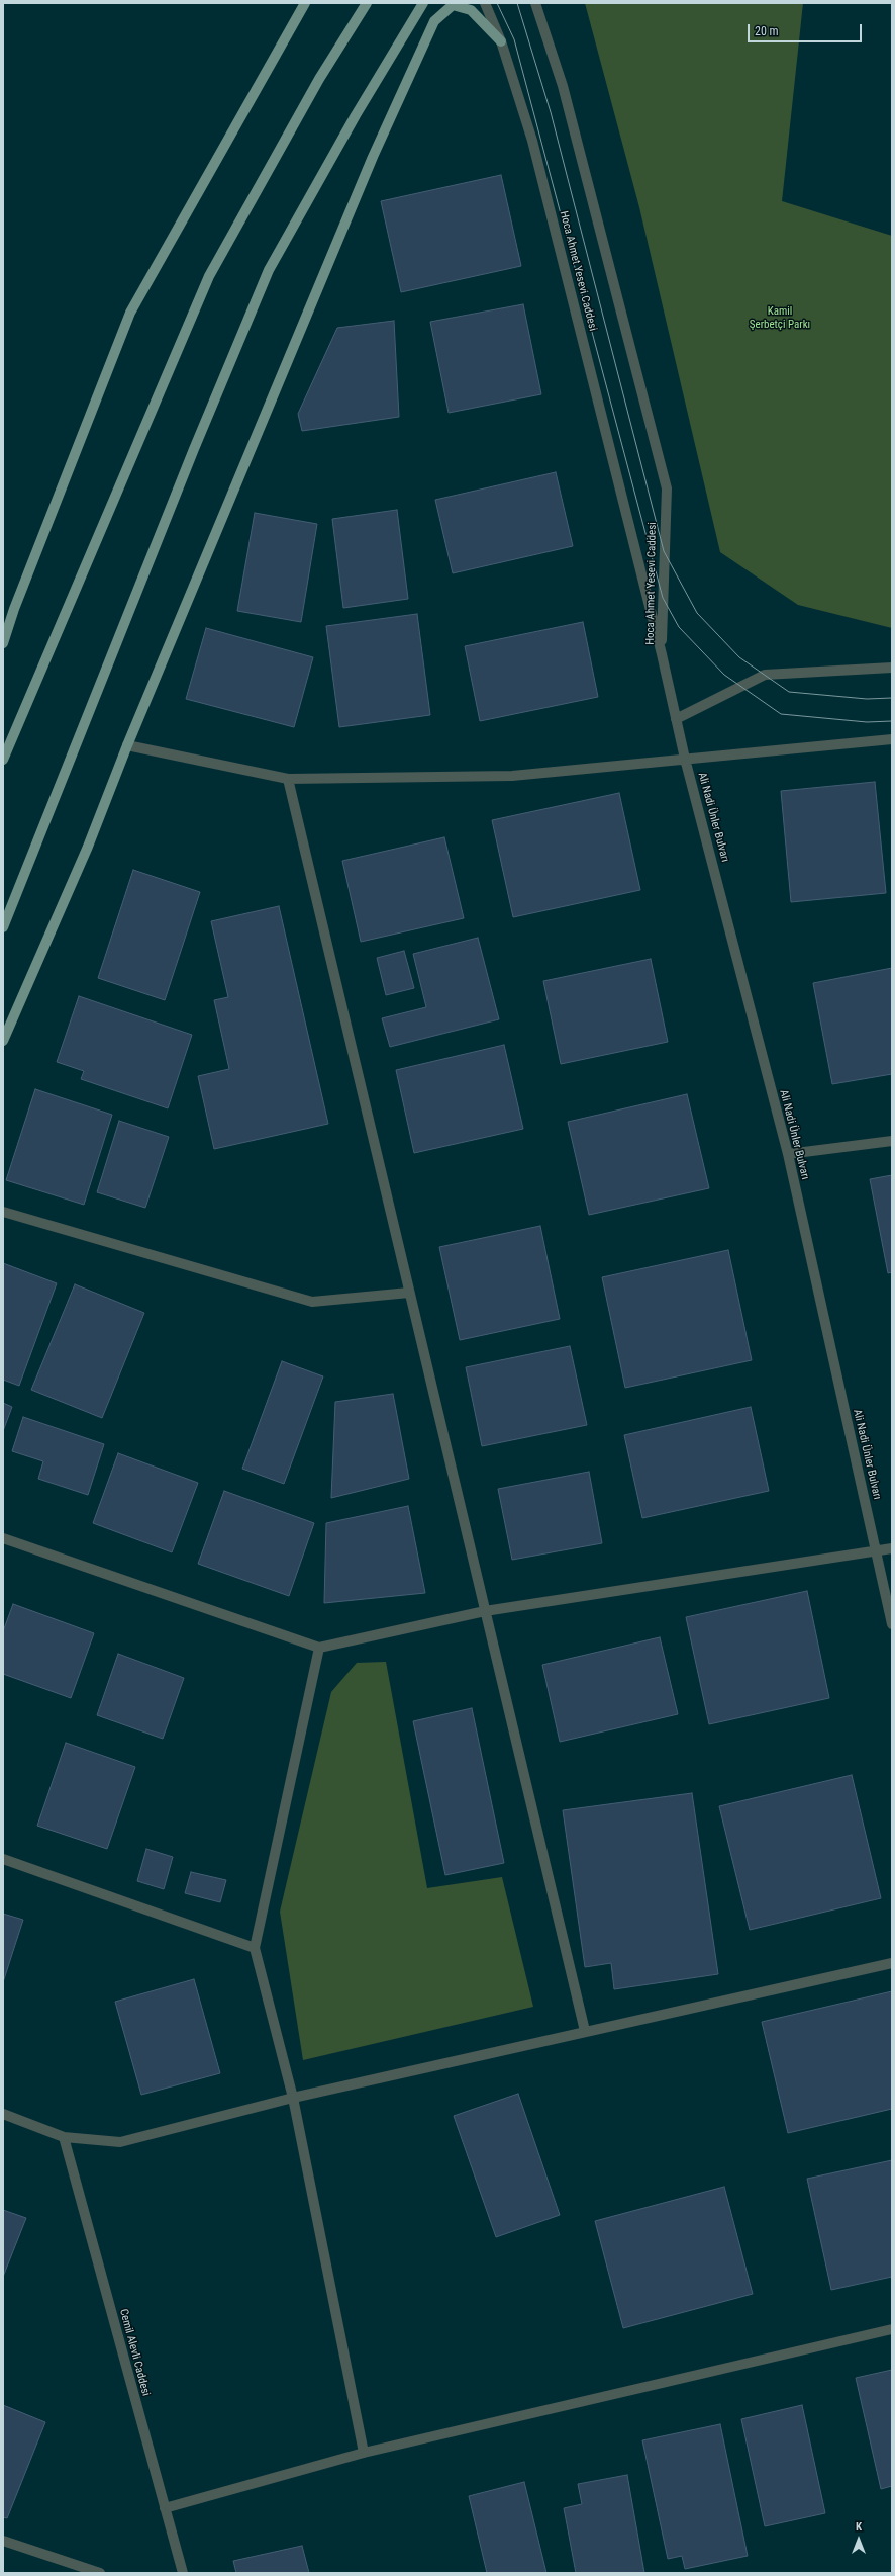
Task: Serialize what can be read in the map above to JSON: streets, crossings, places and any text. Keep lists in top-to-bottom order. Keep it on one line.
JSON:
{"streets":{"street":["Hoca Ahmet Yesevi Caddesi","Ali Nadi Ünler Bulvarı","Cemil Alevli Caddesi"]},"crossings":[["Hoca Ahmet Yesevi Caddesi","Ali Nadi Ünler Bulvarı"]],"parks":["Kamil Şerbetçi Parkı"],"scale_bar":"20 m","north":"top"}
